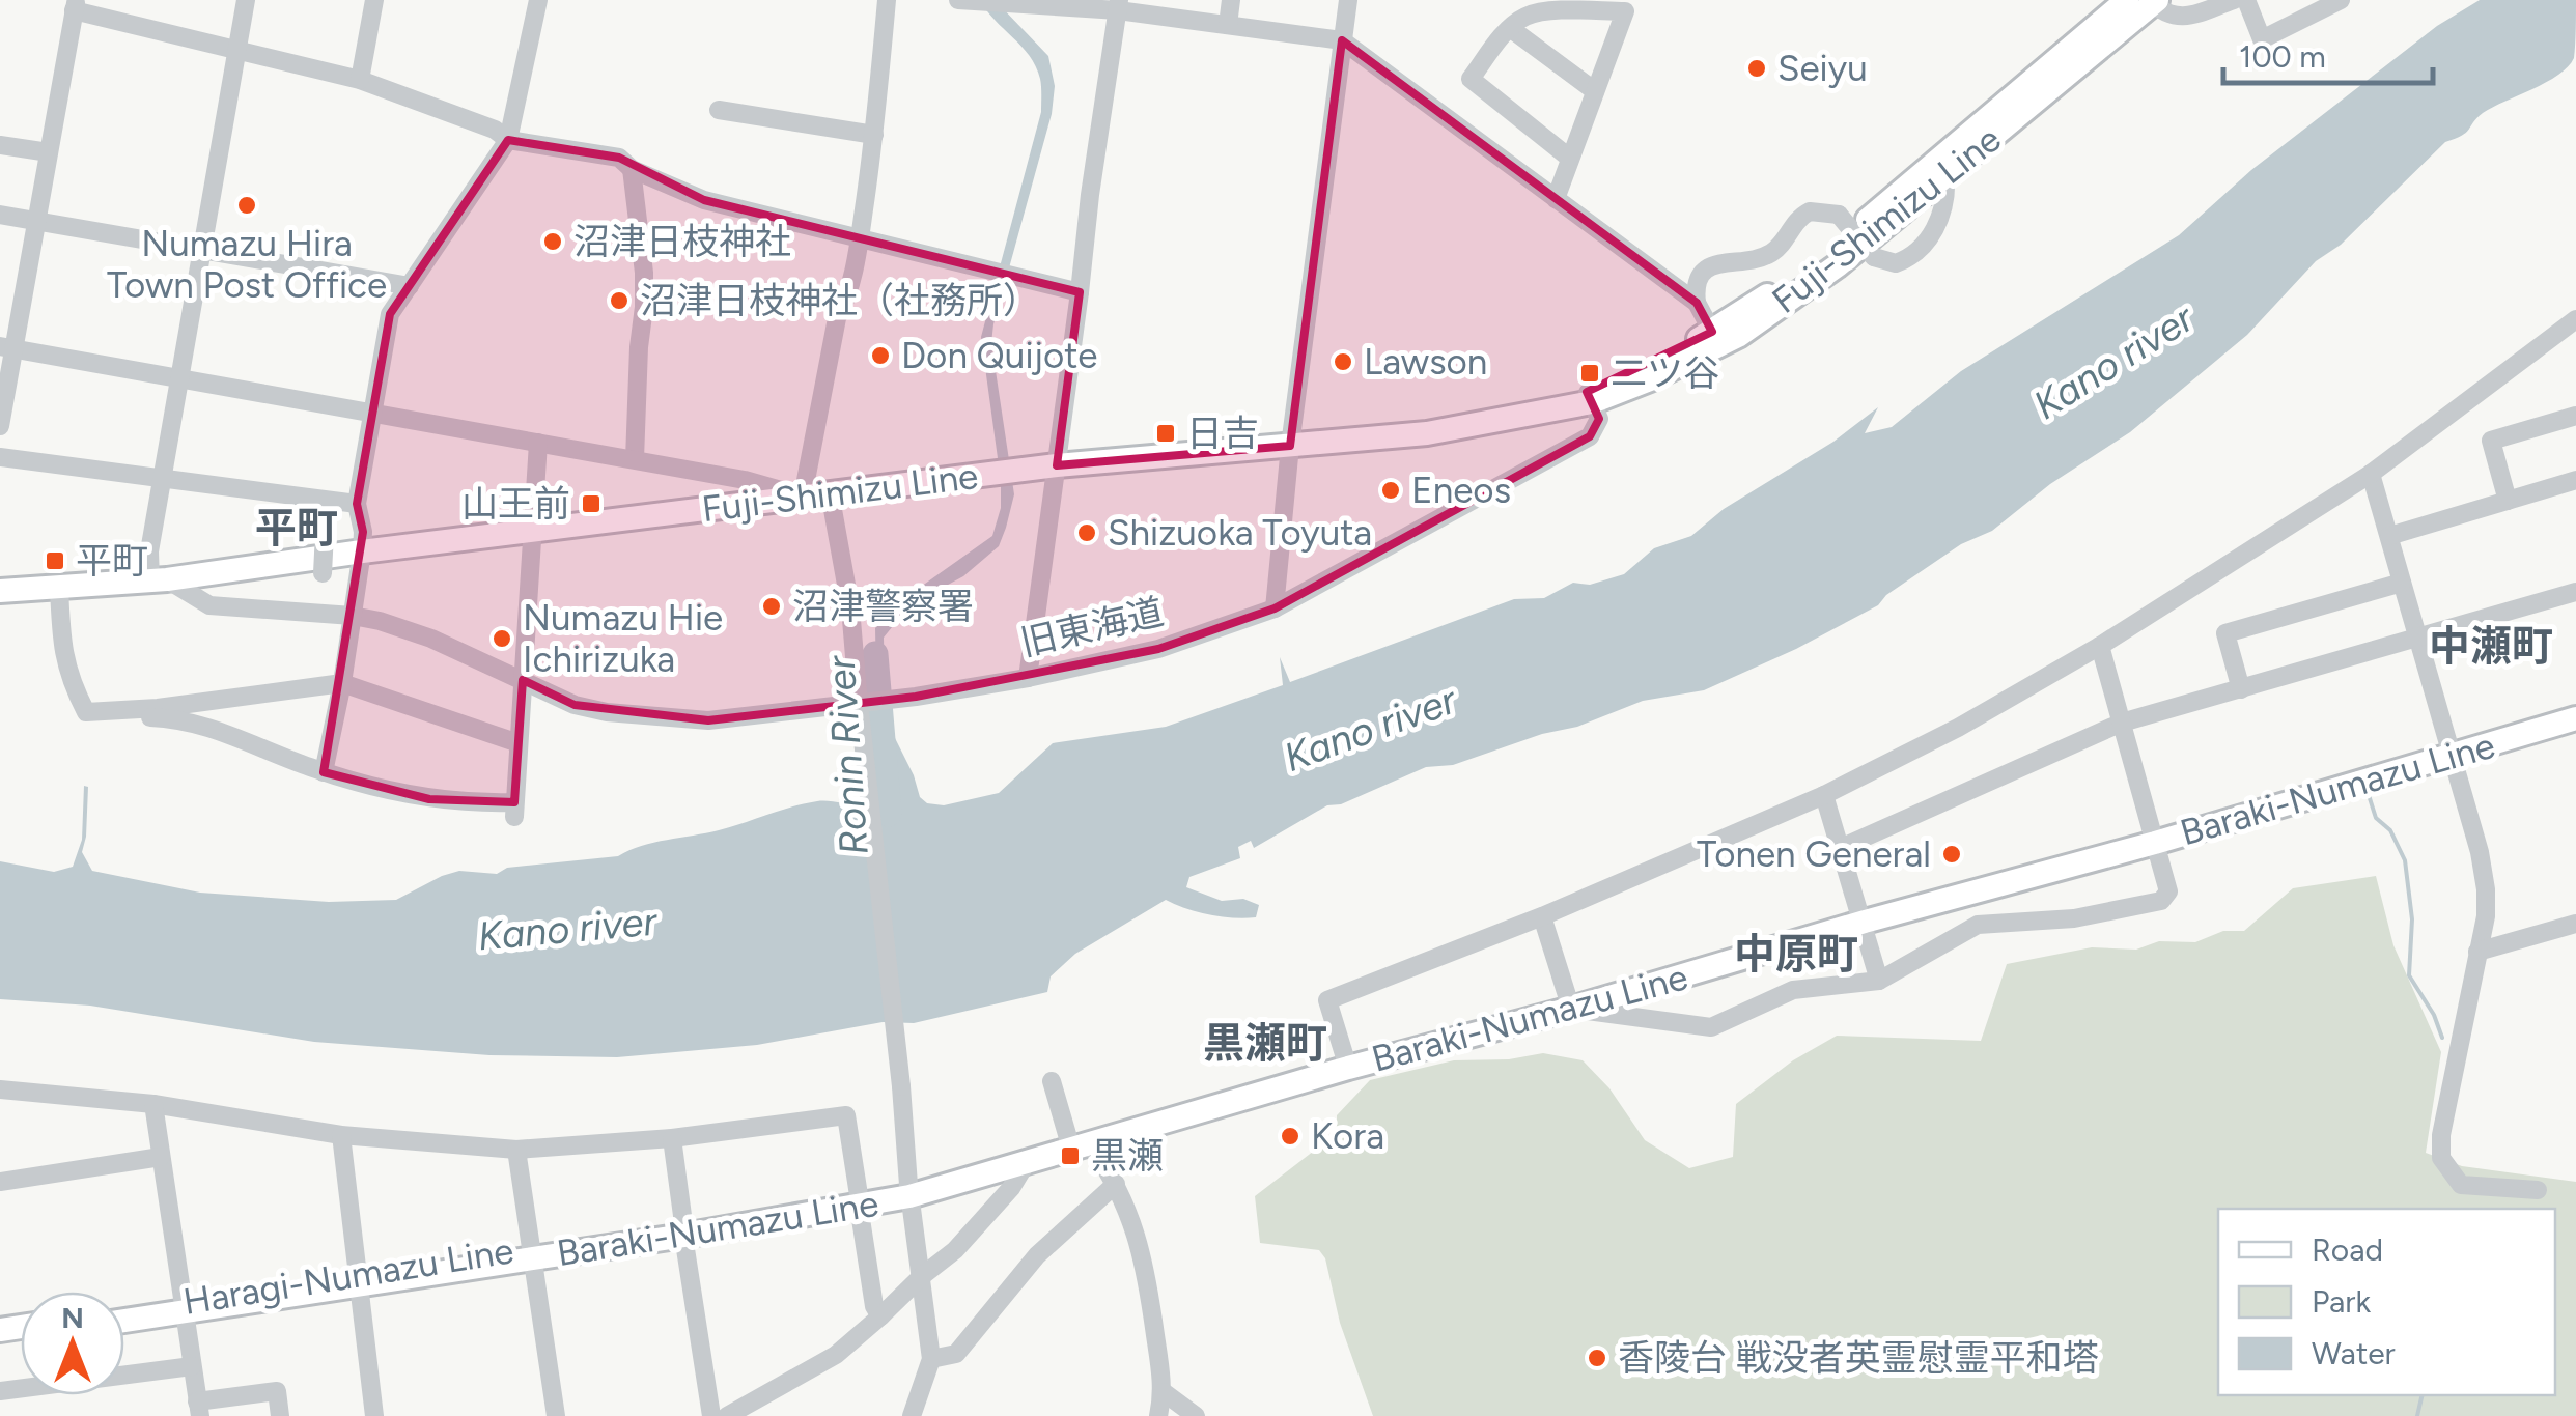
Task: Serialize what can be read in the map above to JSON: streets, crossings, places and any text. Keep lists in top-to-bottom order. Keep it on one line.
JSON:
{"streets":{"main road":["Fuji-Shimizu Line","Baraki-Numazu Line","Haragi-Numazu Line"],"street":["旧東海道"]},"crossings":[["Fuji-Shimizu Line","旧東海道"],["Baraki-Numazu Line","Haragi-Numazu Line"]],"districts":["平町","中瀬町","中原町","黒瀬町"],"water":["Kano river","Ronin River"],"places":{"other":["Seiyu","Numazu Hira Town Post Office","沼津日枝神社","沼津日枝神社（社務所）","Don Quijote","Lawson","Eneos","Shizuoka Toyuta","沼津警察署","Numazu Hie Ichirizuka","Tonen General","Kora","香陵台 戦没者英霊慰霊平和塔"],"transit":["二ツ谷","日吉","山王前","平町","黒瀬"]},"legend":["Road","Park","Water"],"scale_bar":"100 m","north":"top"}
